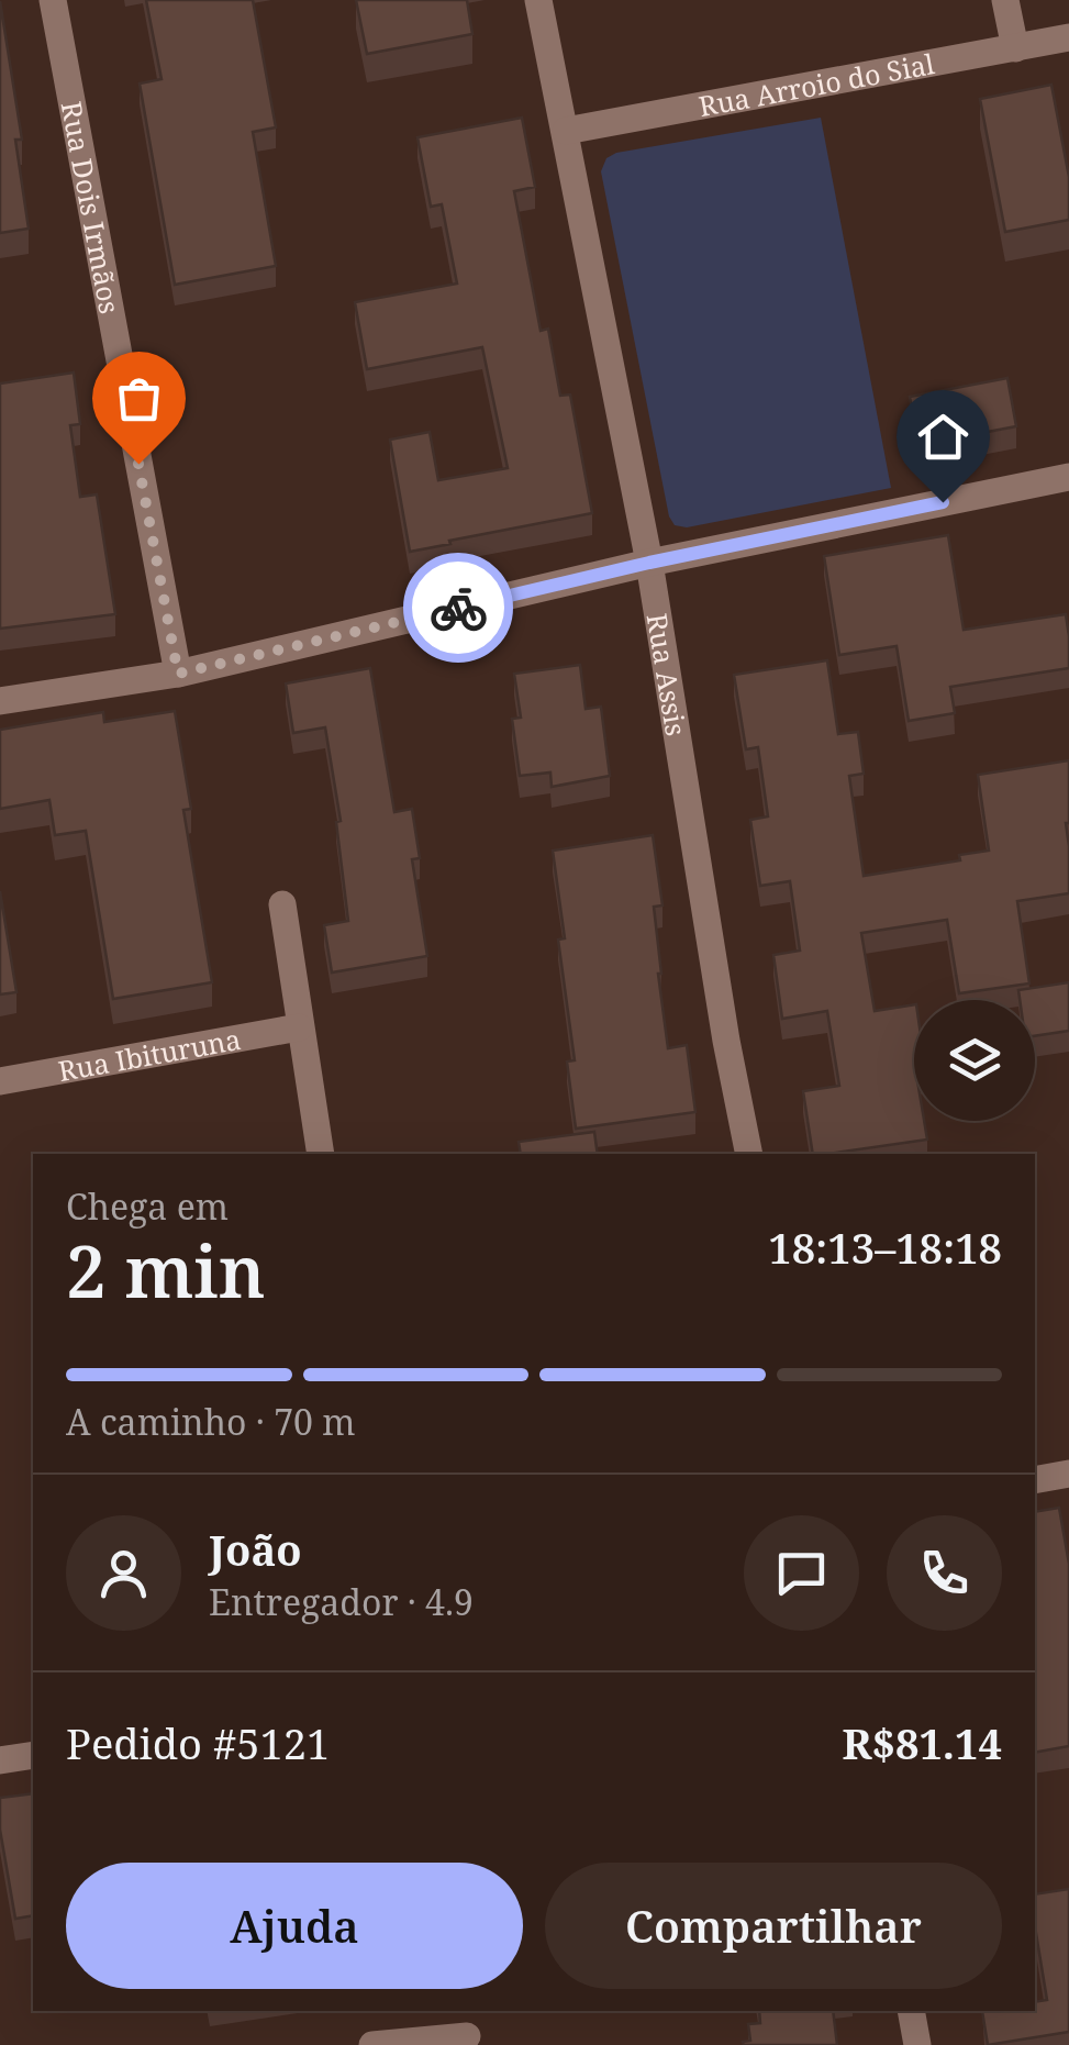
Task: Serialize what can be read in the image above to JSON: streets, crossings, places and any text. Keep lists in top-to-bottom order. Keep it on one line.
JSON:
{"streets":{"street":["Rua Arroio do Sial","Rua Dois Irmãos","Rua Assis","Rua Ibituruna"]},"crossings":[["Rua Arroio do Sial","Rua Assis"]],"page":{"heading":["2 min","Chega em","18:13–18:18"],"panel":["João","Entregador · 4.9","Pedido #5121","R$81.14"],"bar":"A caminho · 70 m","buttons":["Ajuda","Compartilhar"]}}
